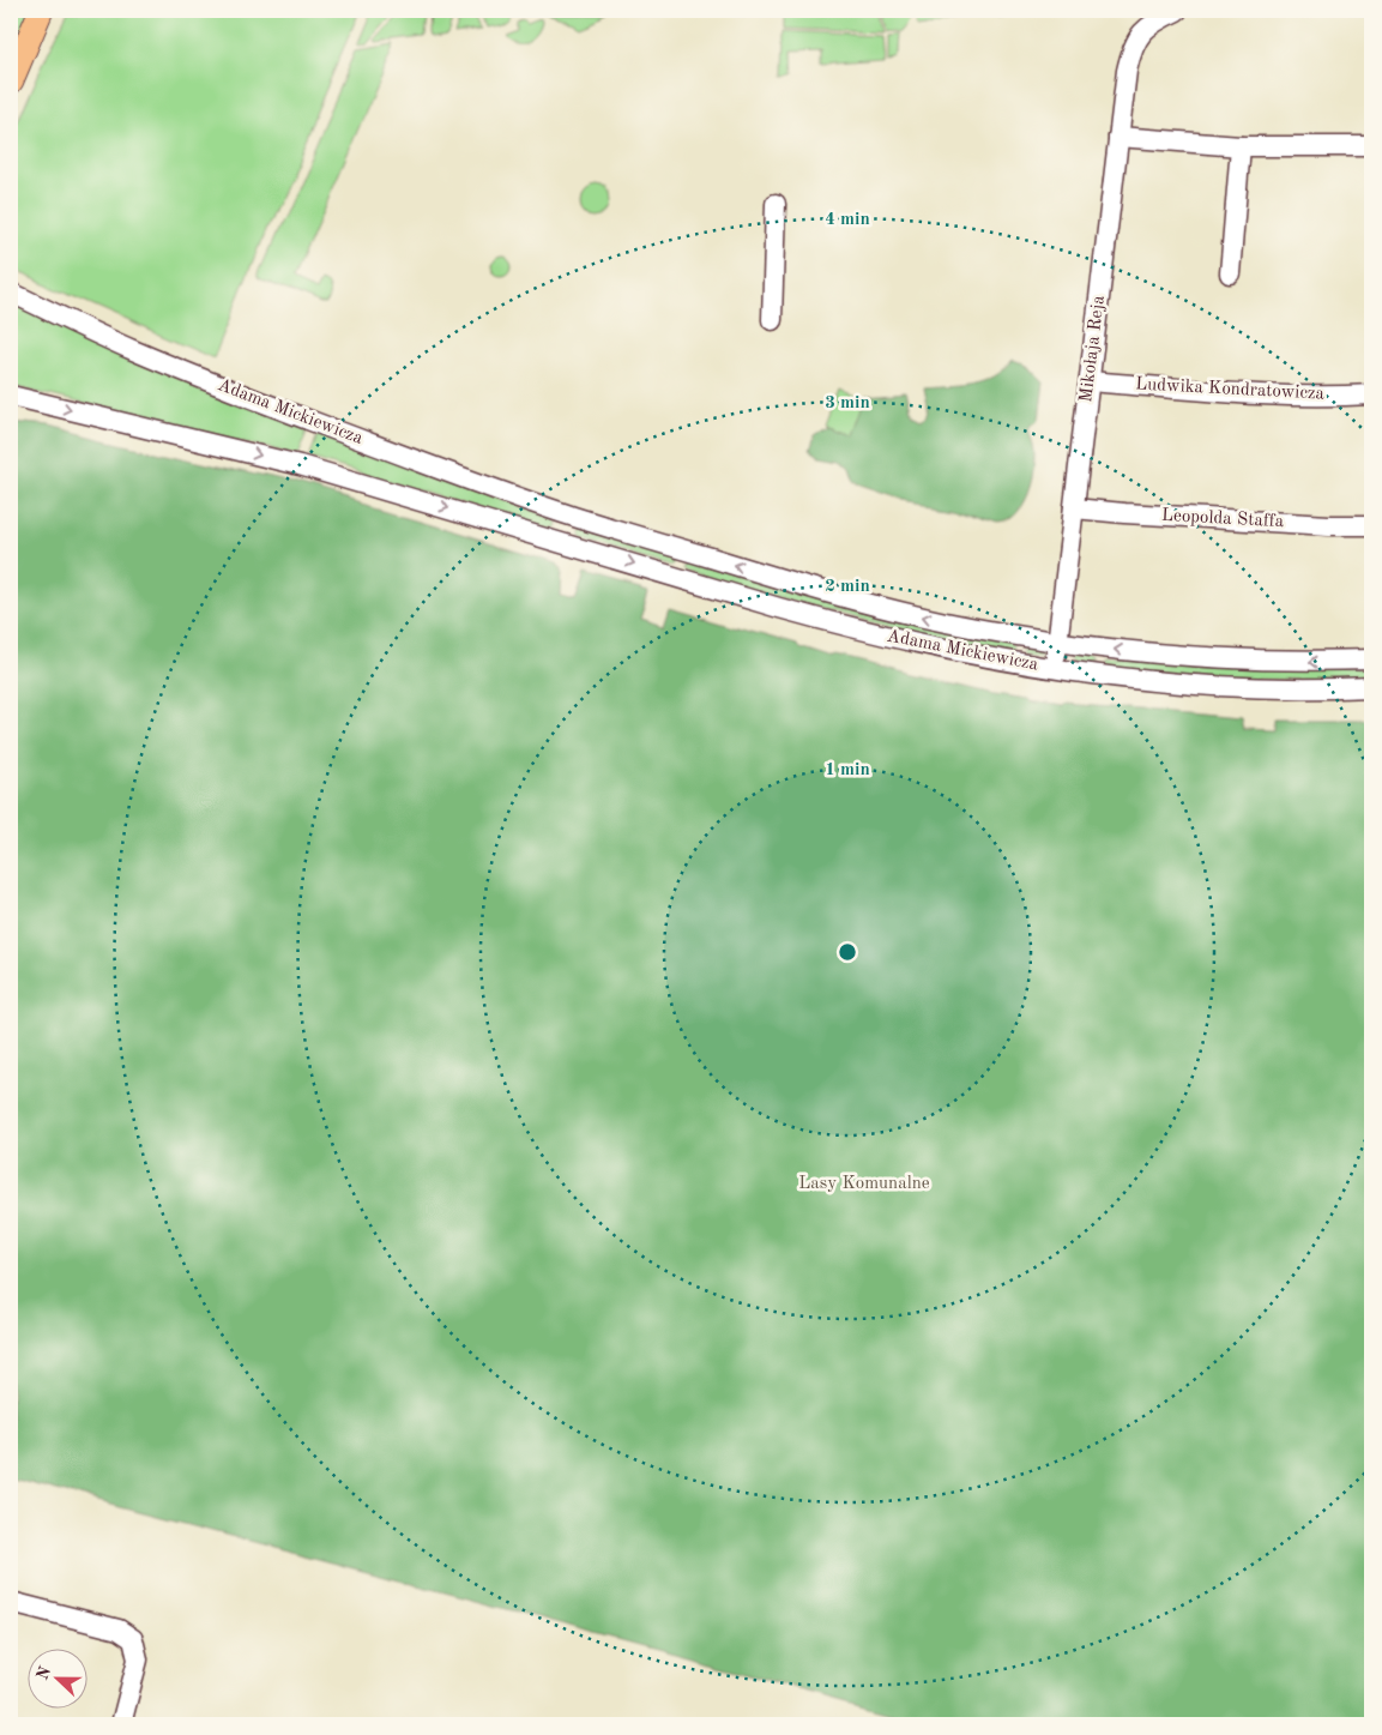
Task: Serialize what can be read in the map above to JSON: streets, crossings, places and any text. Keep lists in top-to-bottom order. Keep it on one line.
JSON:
{"streets":{"street":["Mikołaja Reja","Ludwika Kondratowicza","Adama Mickiewicza","Leopolda Staffa"]},"crossings":[["Mikołaja Reja","Ludwika Kondratowicza"],["Mikołaja Reja","Adama Mickiewicza"],["Mikołaja Reja","Leopolda Staffa"]],"parks":["Lasy Komunalne"],"north":"left","rings":["4 min","3 min","2 min","1 min"]}
